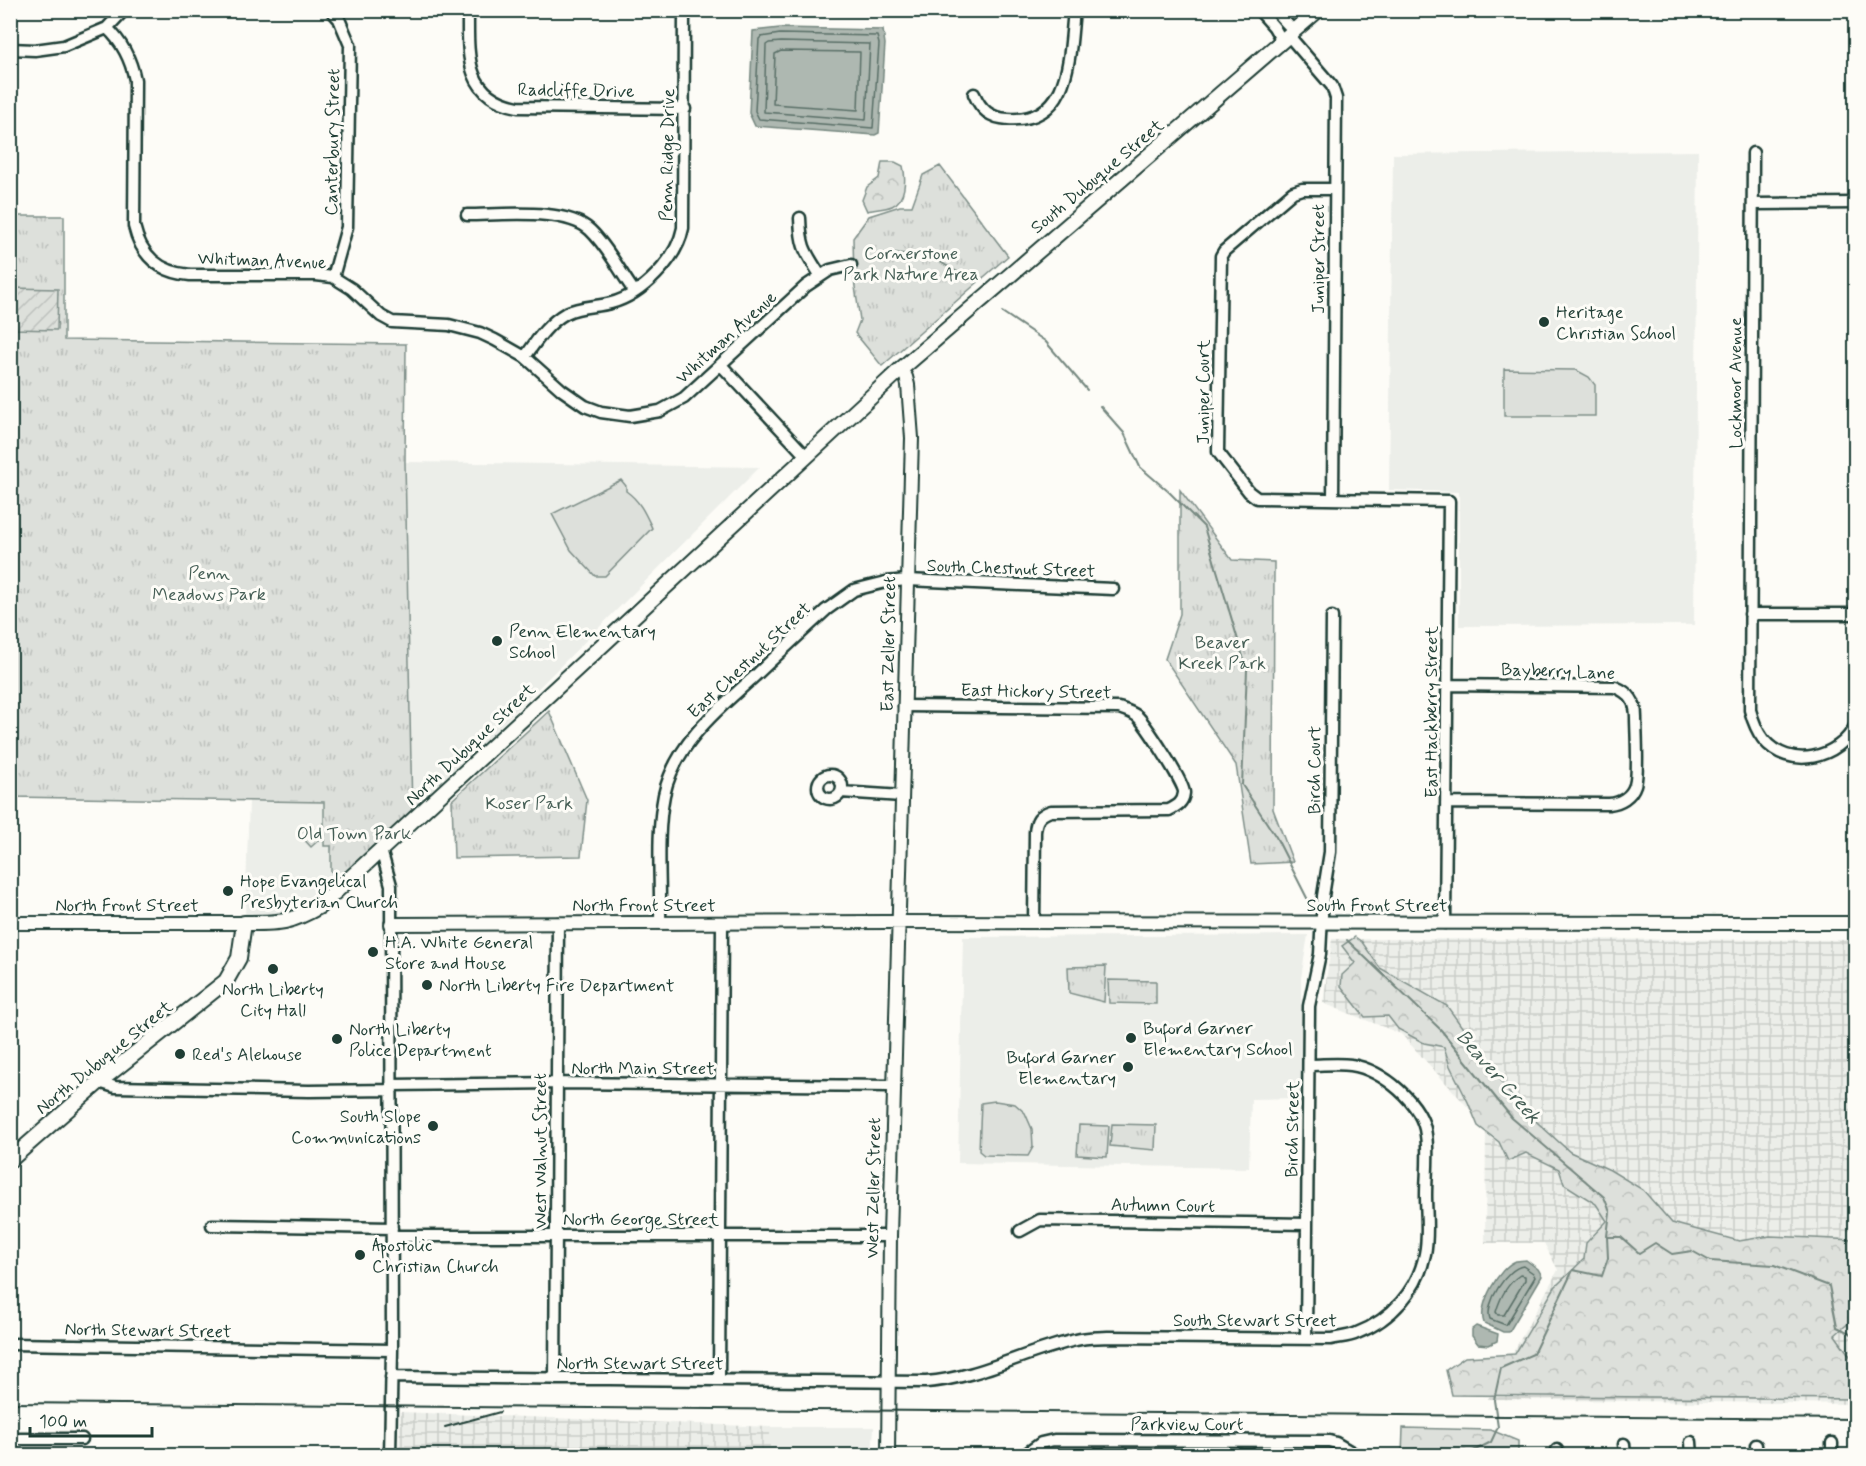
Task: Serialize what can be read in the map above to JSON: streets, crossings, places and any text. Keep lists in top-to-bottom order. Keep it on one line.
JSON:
{"streets":{"main road":["South Dubuque Street","North Dubuque Street"],"street":["Radcliffe Drive","Canterbury Street","Penn Ridge Drive","Juniper Street","Whitman Avenue","Lockmoor Avenue","Juniper Court","South Chestnut Street","East Zeller Street","East Chestnut Street","Bayberry Lane","East Hickory Street","East Hackberry Street","Birch Court","North Front Street","South Front Street","North Main Street","Birch Street","West Walnut Street","West Zeller Street","Autumn Court","North George Street","South Stewart Street","North Stewart Street","Parkview Court"]},"crossings":[["Radcliffe Drive","Penn Ridge Drive"],["Canterbury Street","Whitman Avenue"],["Penn Ridge Drive","Whitman Avenue"],["South Dubuque Street","Juniper Street"],["South Dubuque Street","East Zeller Street"],["South Dubuque Street","North Dubuque Street"],["Juniper Street","Juniper Court"],["Juniper Court","East Hackberry Street"],["South Chestnut Street","East Zeller Street"],["South Chestnut Street","East Chestnut Street"],["East Zeller Street","East Chestnut Street"],["East Zeller Street","East Hickory Street"],["East Zeller Street","North Dubuque Street"],["East Zeller Street","North Front Street"],["East Zeller Street","South Front Street"],["East Zeller Street","West Zeller Street"],["East Chestnut Street","North Front Street"],["Bayberry Lane","East Hackberry Street"],["East Hickory Street","South Front Street"],["East Hackberry Street","South Front Street"],["North Dubuque Street","North Front Street"],["North Dubuque Street","North Main Street"],["Birch Court","South Front Street"],["Birch Court","Birch Street"],["North Front Street","South Front Street"],["North Front Street","West Walnut Street"],["North Front Street","West Zeller Street"],["South Front Street","Birch Street"],["South Front Street","West Zeller Street"],["North Main Street","West Walnut Street"],["North Main Street","West Zeller Street"],["Birch Street","Autumn Court"],["Birch Street","South Stewart Street"],["West Walnut Street","North George Street"],["West Walnut Street","North Stewart Street"],["West Zeller Street","North George Street"],["West Zeller Street","South Stewart Street"],["West Zeller Street","North Stewart Street"],["South Stewart Street","North Stewart Street"]],"water":["Beaver Creek"],"parks":["Cornerstone Park Nature Area","Penn Meadows Park","Beaver Kreek Park","Koser Park","Old Town Park"],"places":["Heritage Christian School","Penn Elementary School","Hope Evangelical Presbyterian Church","H.A. White General Store and House","North Liberty City Hall","North Liberty Fire Department","Buford Garner Elementary School","North Liberty Police Department","Red's Alehouse","Buford Garner Elementary","South Slope Communications","Apostolic Christian Church"],"scale_bar":"100 m"}
